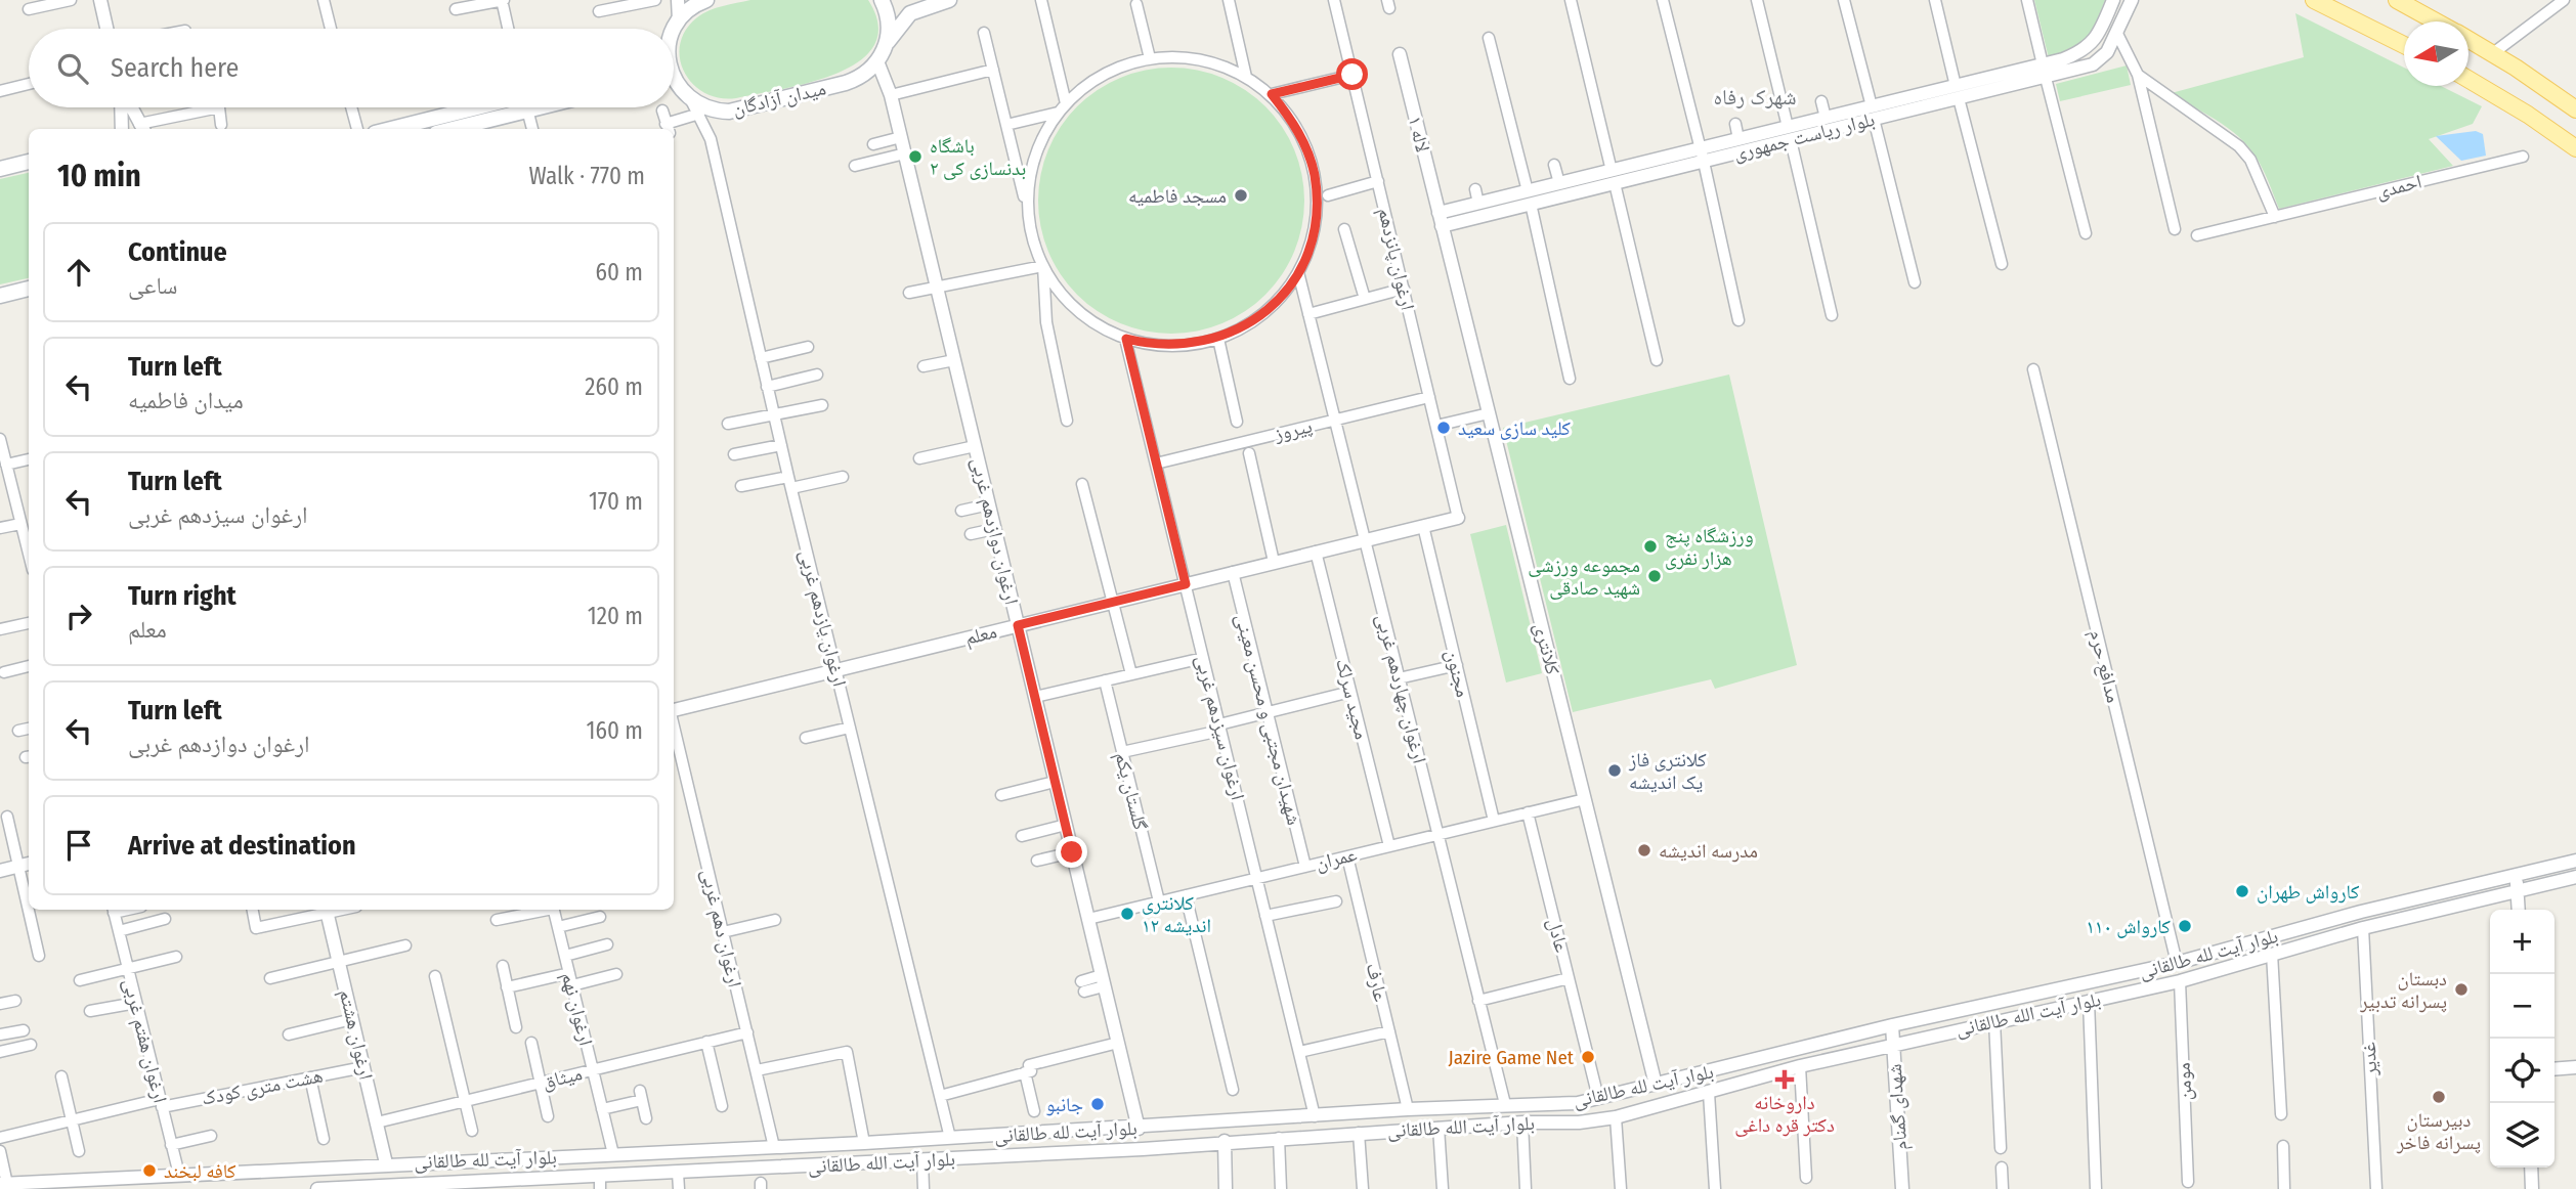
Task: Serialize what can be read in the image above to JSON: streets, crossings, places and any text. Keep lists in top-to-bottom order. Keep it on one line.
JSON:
{"streets":{"main road":["میدان آزادگان"],"street":["لاله ۱","بلوار ریاست جمهوری","احمدی","ارغوان پانزدهم","پیروز","ارغوان دوازدهم غربی","ارغوان یازدهم غربی","معلم","کلانتری","مدافع حرم","مجنون","ارغوان چهاردهم غربی","مجید سرلک","شهیدان مجتبی و محسن معینی","ارغوان سیزدهم غربی","گلستان یکم","عمران","ارغوان دهم غربی","عادل","بلوار آیت لله طالقانی","عارف","ارغوان نهم","بلوار آیت الله طالقانی","ارغوان هشتم","ارغوان هفتم غربی","غدیر","میثاق","مومن","هشت متری کودک","شهدای گمنام"]},"crossings":[["میدان آزادگان","ارغوان دوازدهم غربی"],["میدان آزادگان","ارغوان یازدهم غربی"],["لاله ۱","بلوار ریاست جمهوری"],["لاله ۱","کلانتری"],["بلوار ریاست جمهوری","کلانتری"],["ارغوان پانزدهم","پیروز"],["ارغوان پانزدهم","معلم"],["پیروز","ارغوان چهاردهم غربی"],["پیروز","ارغوان سیزدهم غربی"],["ارغوان دوازدهم غربی","معلم"],["ارغوان دوازدهم غربی","عمران"],["ارغوان دوازدهم غربی","بلوار آیت لله طالقانی"],["ارغوان یازدهم غربی","معلم"],["ارغوان یازدهم غربی","بلوار آیت لله طالقانی"],["معلم","مجنون"],["معلم","ارغوان چهاردهم غربی"],["معلم","مجید سرلک"],["معلم","شهیدان مجتبی و محسن معینی"],["معلم","ارغوان سیزدهم غربی"],["کلانتری","عمران"],["کلانتری","بلوار آیت لله طالقانی"],["مدافع حرم","بلوار آیت لله طالقانی"],["مجنون","عمران"],["ارغوان چهاردهم غربی","عمران"],["ارغوان چهاردهم غربی","بلوار آیت لله طالقانی"],["مجید سرلک","عمران"],["شهیدان مجتبی و محسن معینی","عمران"],["ارغوان سیزدهم غربی","عمران"],["ارغوان سیزدهم غربی","بلوار آیت لله طالقانی"],["گلستان یکم","عمران"],["عمران","عادل"],["عمران","عارف"],["ارغوان دهم غربی","بلوار آیت لله طالقانی"],["ارغوان دهم غربی","میثاق"],["عادل","بلوار آیت لله طالقانی"],["بلوار آیت لله طالقانی","عارف"],["بلوار آیت لله طالقانی","ارغوان نهم"],["بلوار آیت لله طالقانی","ارغوان هشتم"],["بلوار آیت لله طالقانی","شهدای گمنام"],["ارغوان نهم","میثاق"],["بلوار آیت الله طالقانی","غدیر"],["بلوار آیت الله طالقانی","مومن"],["بلوار آیت الله طالقانی","شهدای گمنام"],["ارغوان هشتم","میثاق"],["ارغوان هشتم","هشت متری کودک"],["ارغوان هفتم غربی","هشت متری کودک"]],"districts":["شهرک رفاه"],"places":{"other":["باشگاه بدنسازی کی ۲","مسجد فاطمیه","کلید سازی سعید","ورزشگاه پنج هزار نفری","مجموعه ورزشی شهید صادقی","کلانتری فاز یک اندیشه","مدرسه اندیشه","کارواش طهران","کلانتری ۱۲ اندیشه","کارواش ۱۱۰","دبستان پسرانه تدبیر","Jazire Game Net","دبیرستان پسرانه فاخر","جانبو","کافه لبخند"],"health":["داروخانه دکتر قره داغی"]},"north":"left","page":{"search":"Search here","heading":["10 min","Walk · 770 m"],"list":[["Continue","ساعی","60 m"],["Turn left","میدان فاطمیه","260 m"],["Turn left","ارغوان سیزدهم غربی","170 m"],["Turn right","معلم","120 m"],["Turn left","ارغوان دوازدهم غربی","160 m"],"Arrive at destination"],"map_buttons":["+","−"]}}
